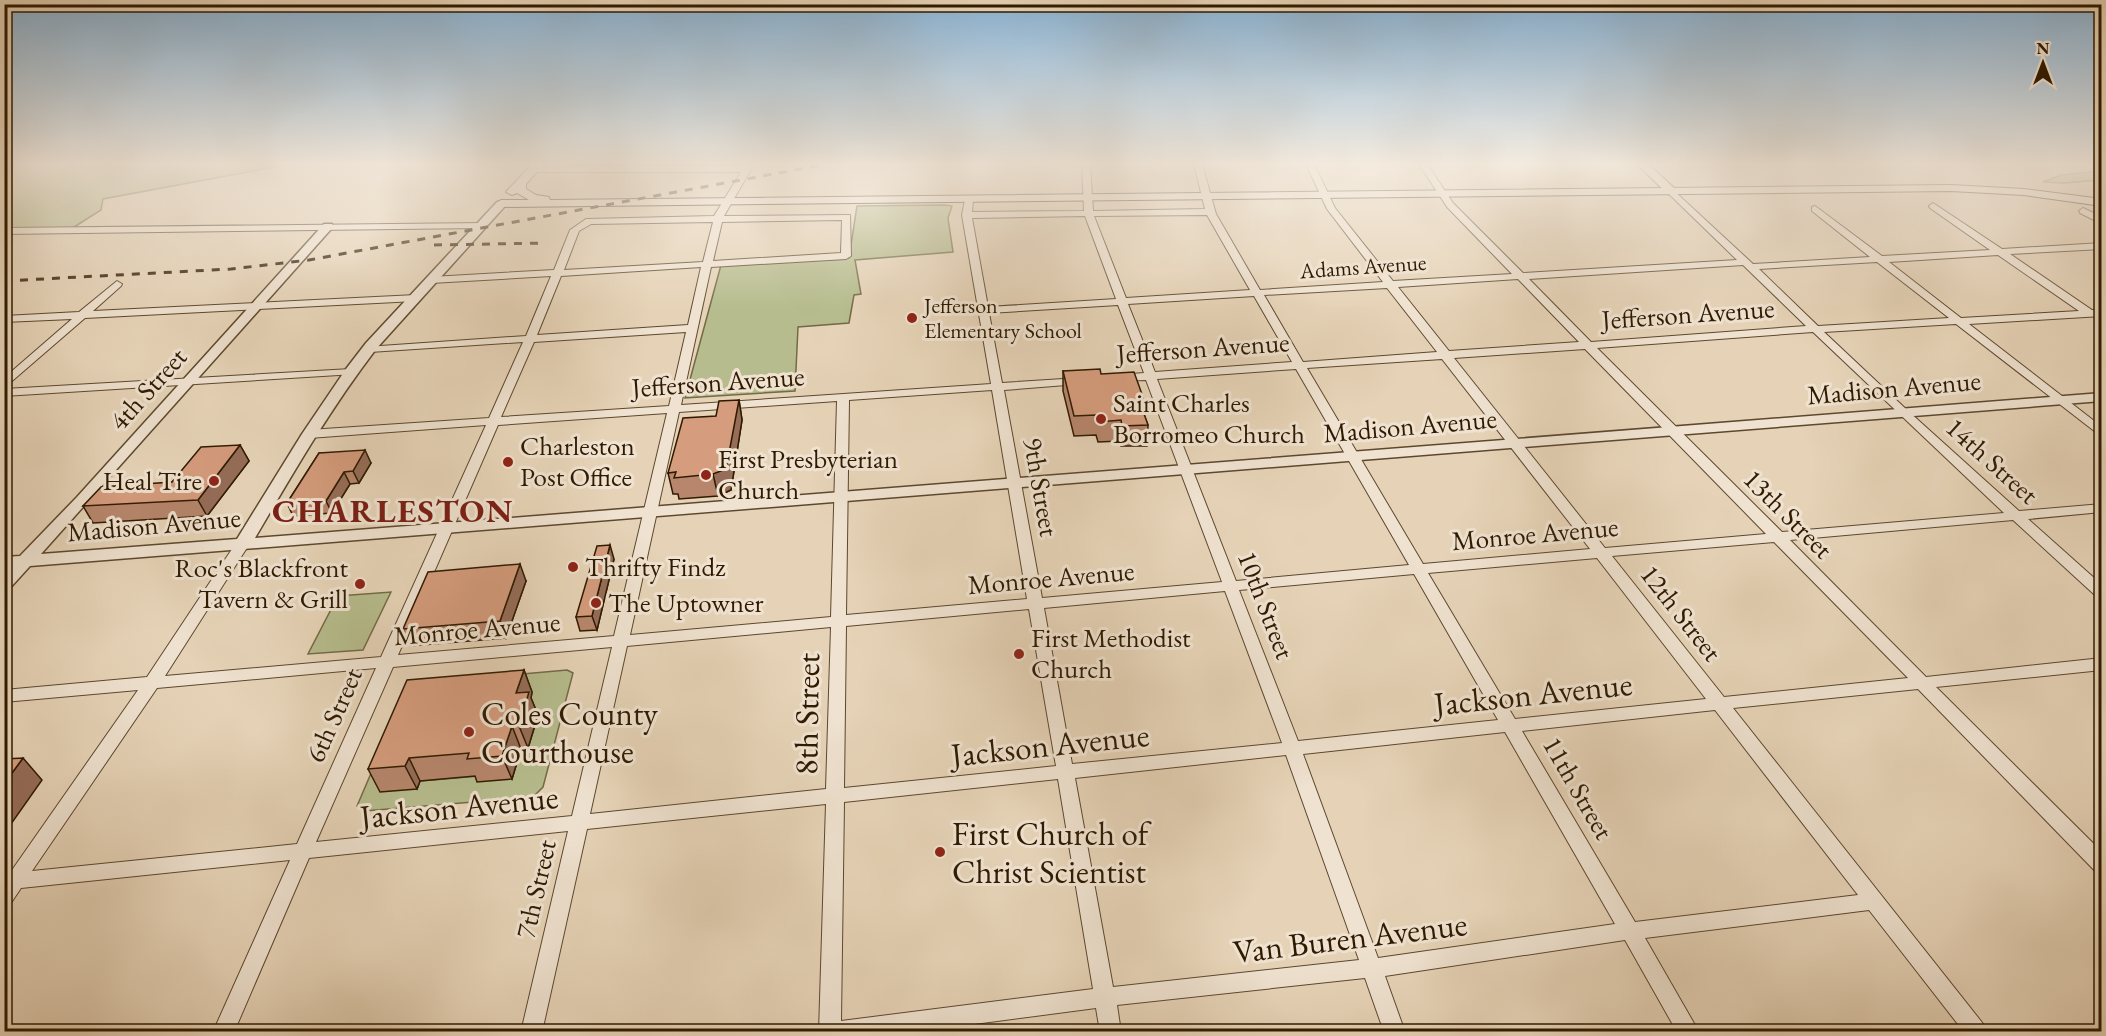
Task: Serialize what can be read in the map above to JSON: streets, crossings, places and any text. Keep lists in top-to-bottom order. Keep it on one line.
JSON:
{"streets":{"street":["Adams Avenue","Jefferson Avenue","Madison Avenue","4th Street","14th Street","9th Street","13th Street","Monroe Avenue","10th Street","12th Street","Jackson Avenue","8th Street","6th Street","11th Street","7th Street","Van Buren Avenue"]},"crossings":[["Adams Avenue","14th Street"],["Adams Avenue","9th Street"],["Adams Avenue","13th Street"],["Adams Avenue","10th Street"],["Adams Avenue","12th Street"],["Adams Avenue","11th Street"],["Jefferson Avenue","14th Street"],["Jefferson Avenue","9th Street"],["Jefferson Avenue","13th Street"],["Jefferson Avenue","10th Street"],["Jefferson Avenue","12th Street"],["Jefferson Avenue","8th Street"],["Jefferson Avenue","6th Street"],["Jefferson Avenue","11th Street"],["Jefferson Avenue","7th Street"],["Madison Avenue","4th Street"],["Madison Avenue","14th Street"],["Madison Avenue","9th Street"],["Madison Avenue","13th Street"],["Madison Avenue","10th Street"],["Madison Avenue","12th Street"],["Madison Avenue","8th Street"],["Madison Avenue","6th Street"],["Madison Avenue","11th Street"],["Madison Avenue","7th Street"],["14th Street","Monroe Avenue"],["9th Street","Monroe Avenue"],["9th Street","Jackson Avenue"],["9th Street","Van Buren Avenue"],["13th Street","Monroe Avenue"],["13th Street","Jackson Avenue"],["Monroe Avenue","10th Street"],["Monroe Avenue","12th Street"],["Monroe Avenue","8th Street"],["Monroe Avenue","6th Street"],["Monroe Avenue","11th Street"],["Monroe Avenue","7th Street"],["10th Street","Jackson Avenue"],["10th Street","Van Buren Avenue"],["12th Street","Jackson Avenue"],["12th Street","Van Buren Avenue"],["Jackson Avenue","8th Street"],["Jackson Avenue","6th Street"],["Jackson Avenue","11th Street"],["Jackson Avenue","7th Street"],["8th Street","Van Buren Avenue"],["6th Street","7th Street"],["11th Street","Van Buren Avenue"]],"districts":["CHARLESTON"],"places":["Jefferson Elementary School","Saint Charles Borromeo Church","Charleston Post Office","First Presbyterian Church","Heal Tire","Thrifty Findz","Roc's Blackfront Tavern & Grill","The Uptowner","First Methodist Church","Coles County Courthouse","First Church of Christ Scientist"],"north":"top"}
